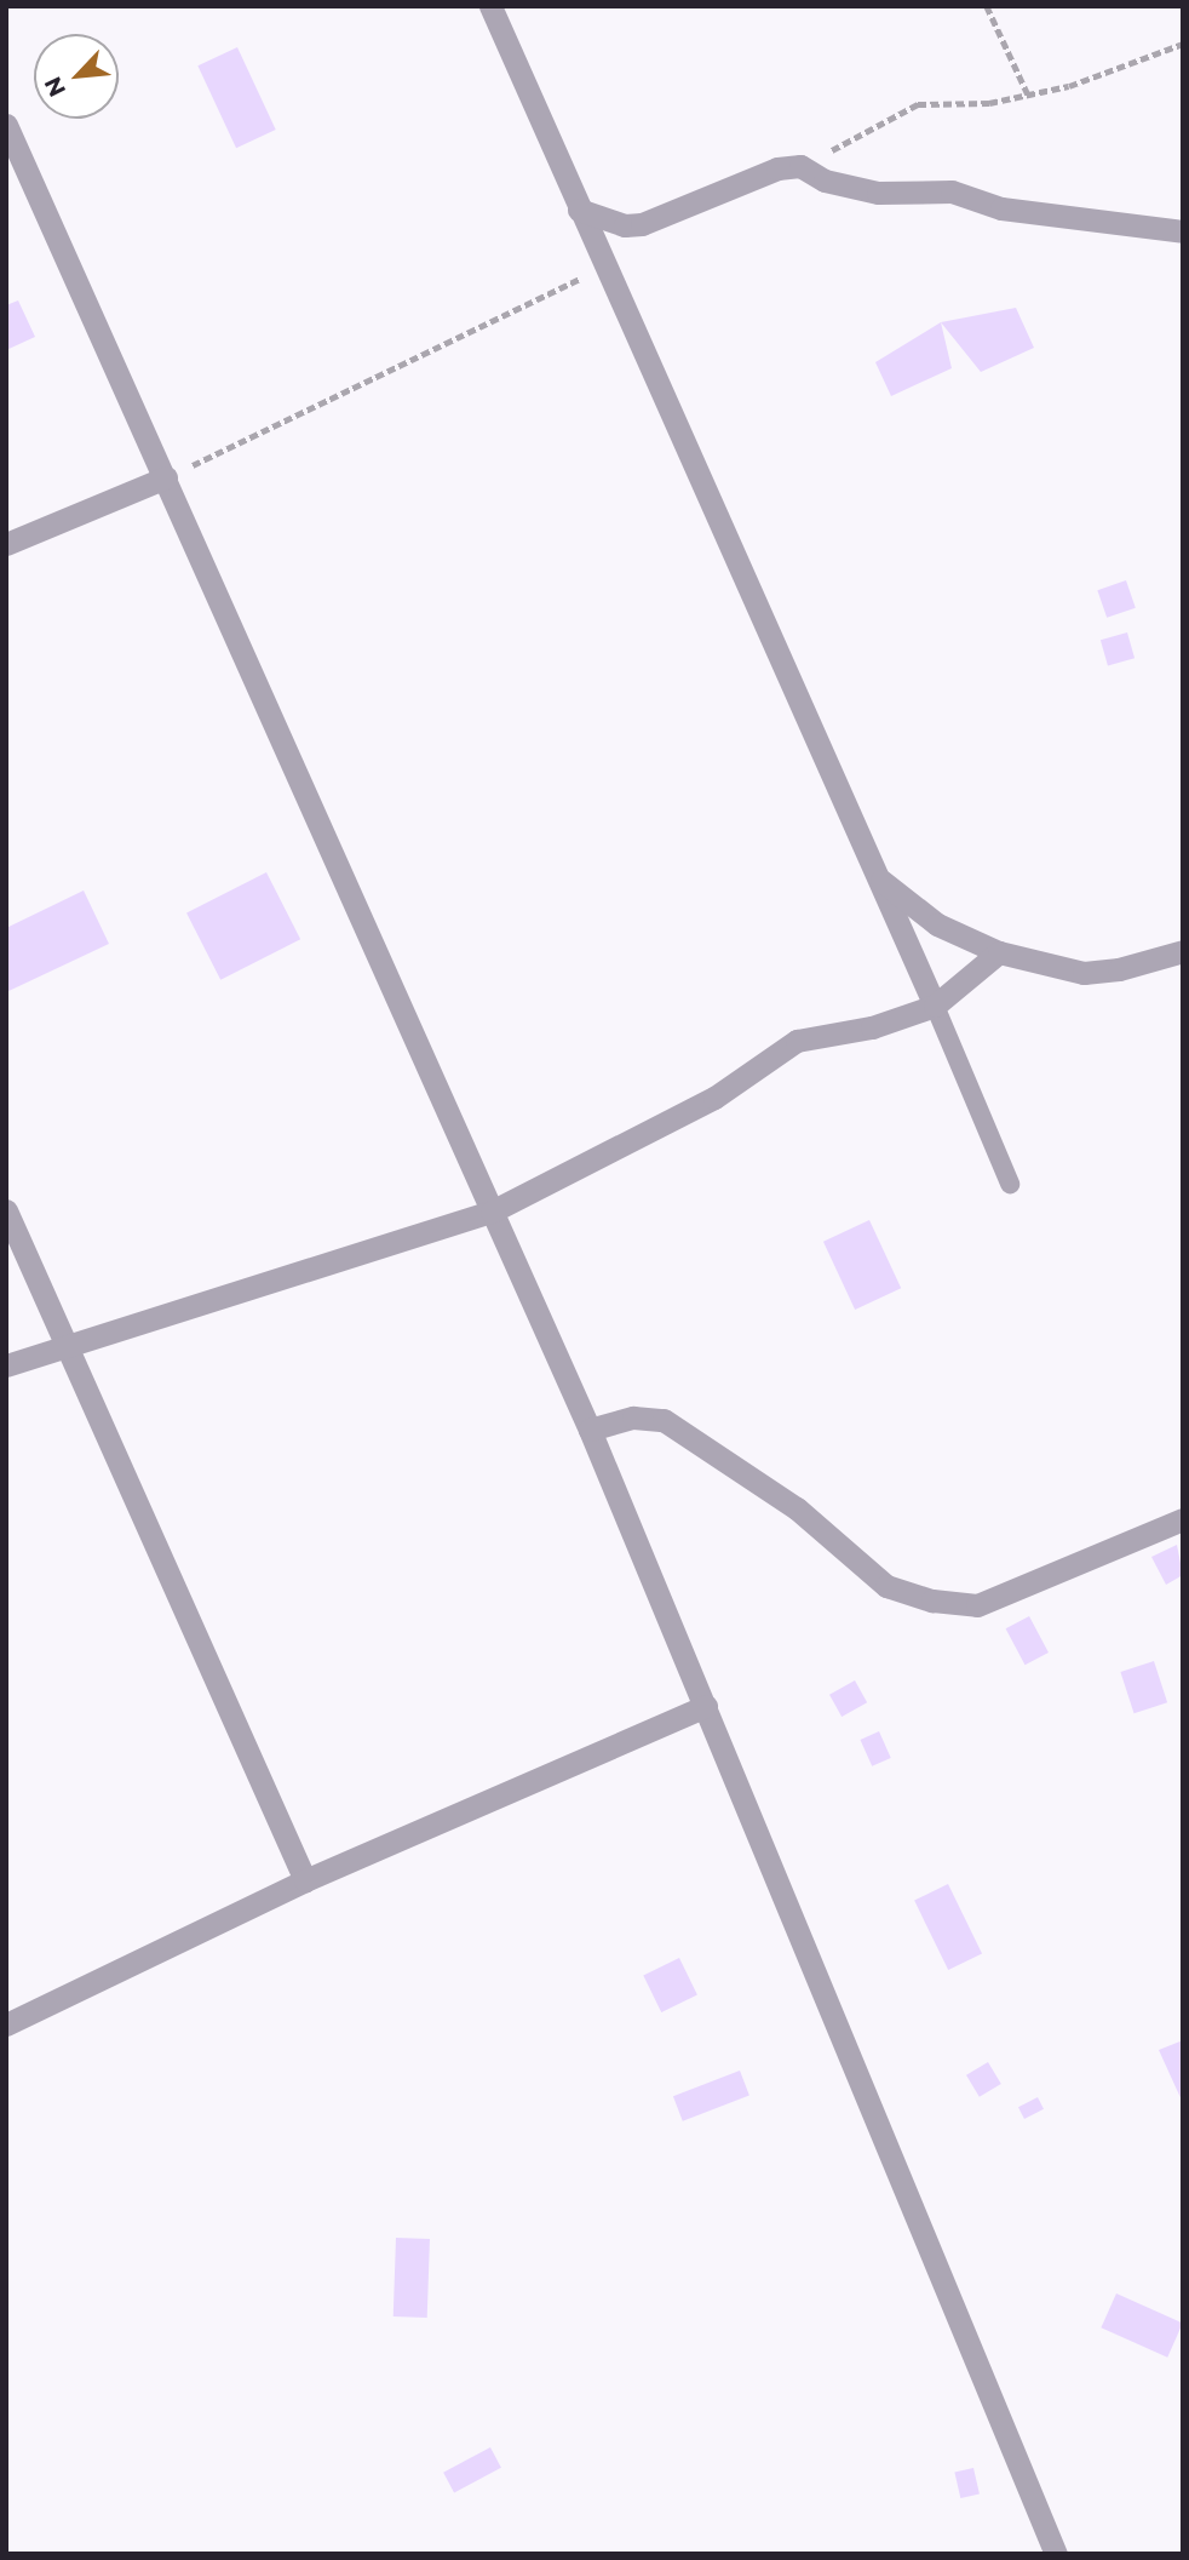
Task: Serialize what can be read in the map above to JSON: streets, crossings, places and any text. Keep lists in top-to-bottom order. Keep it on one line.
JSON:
{"north":"bottom left"}
